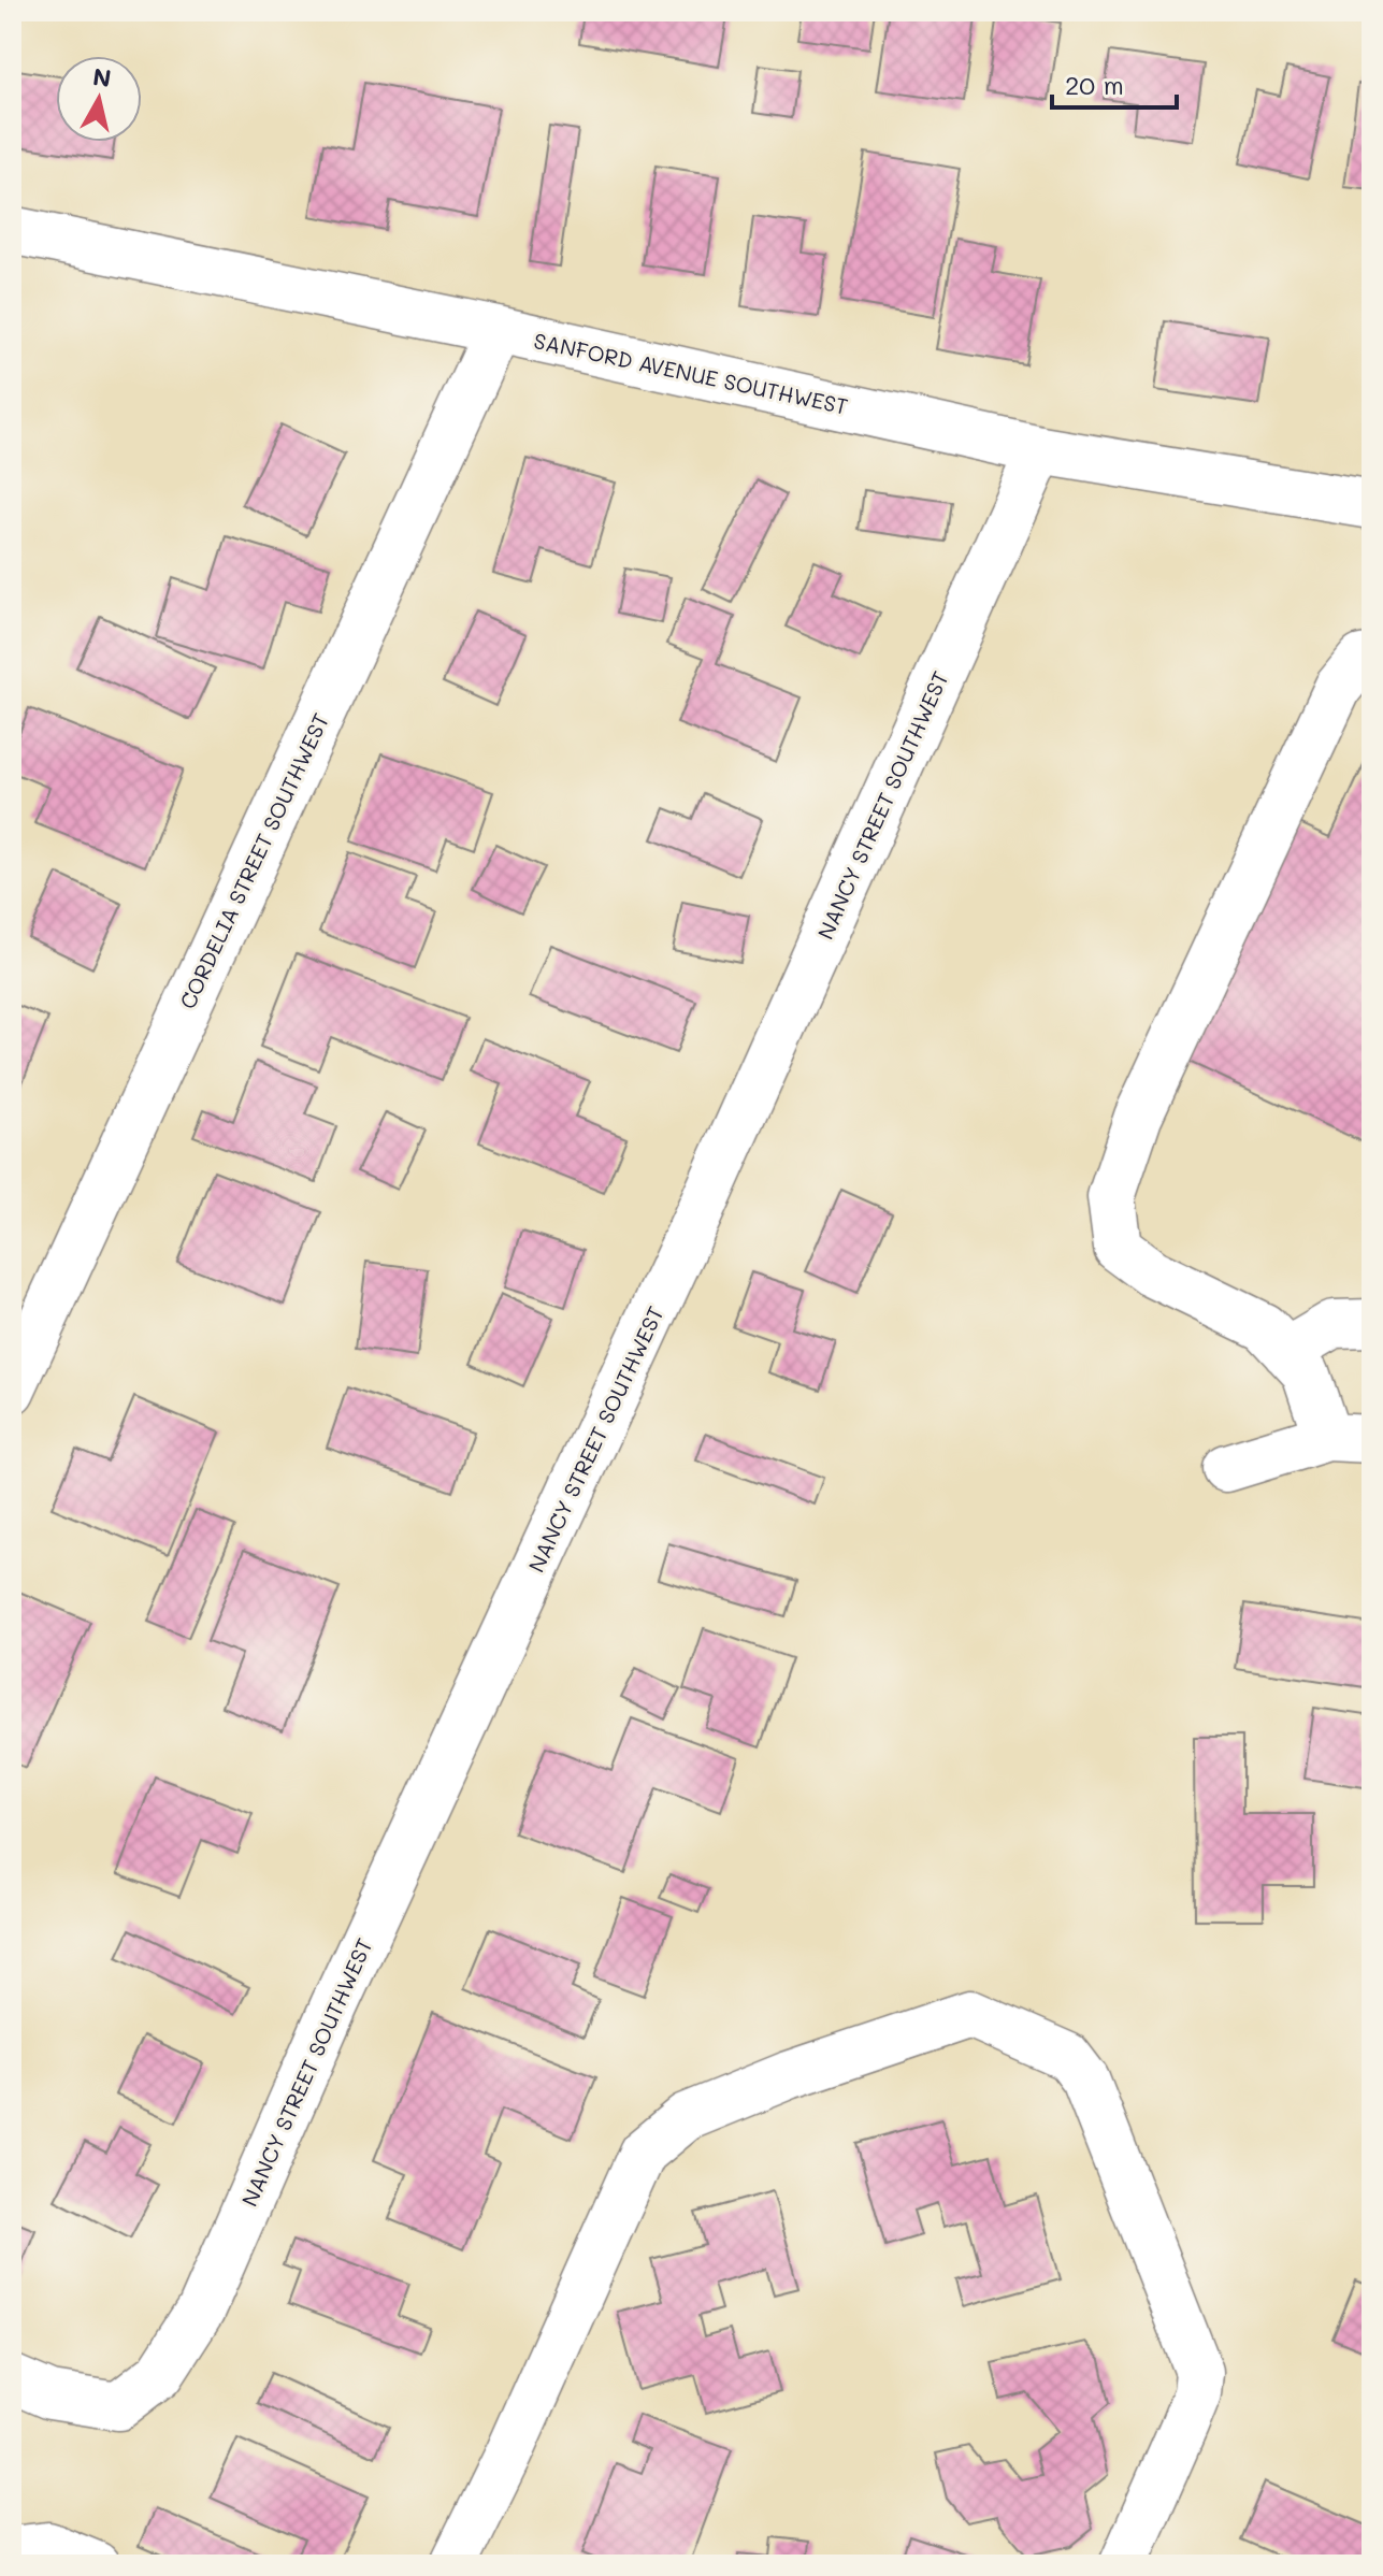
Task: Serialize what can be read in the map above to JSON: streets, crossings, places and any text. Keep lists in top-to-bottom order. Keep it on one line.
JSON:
{"streets":{"street":["SANFORD AVENUE SOUTHWEST","NANCY STREET SOUTHWEST","CORDELIA STREET SOUTHWEST"]},"crossings":[["SANFORD AVENUE SOUTHWEST","NANCY STREET SOUTHWEST"],["SANFORD AVENUE SOUTHWEST","CORDELIA STREET SOUTHWEST"]],"scale_bar":"20 m","north":"top"}
